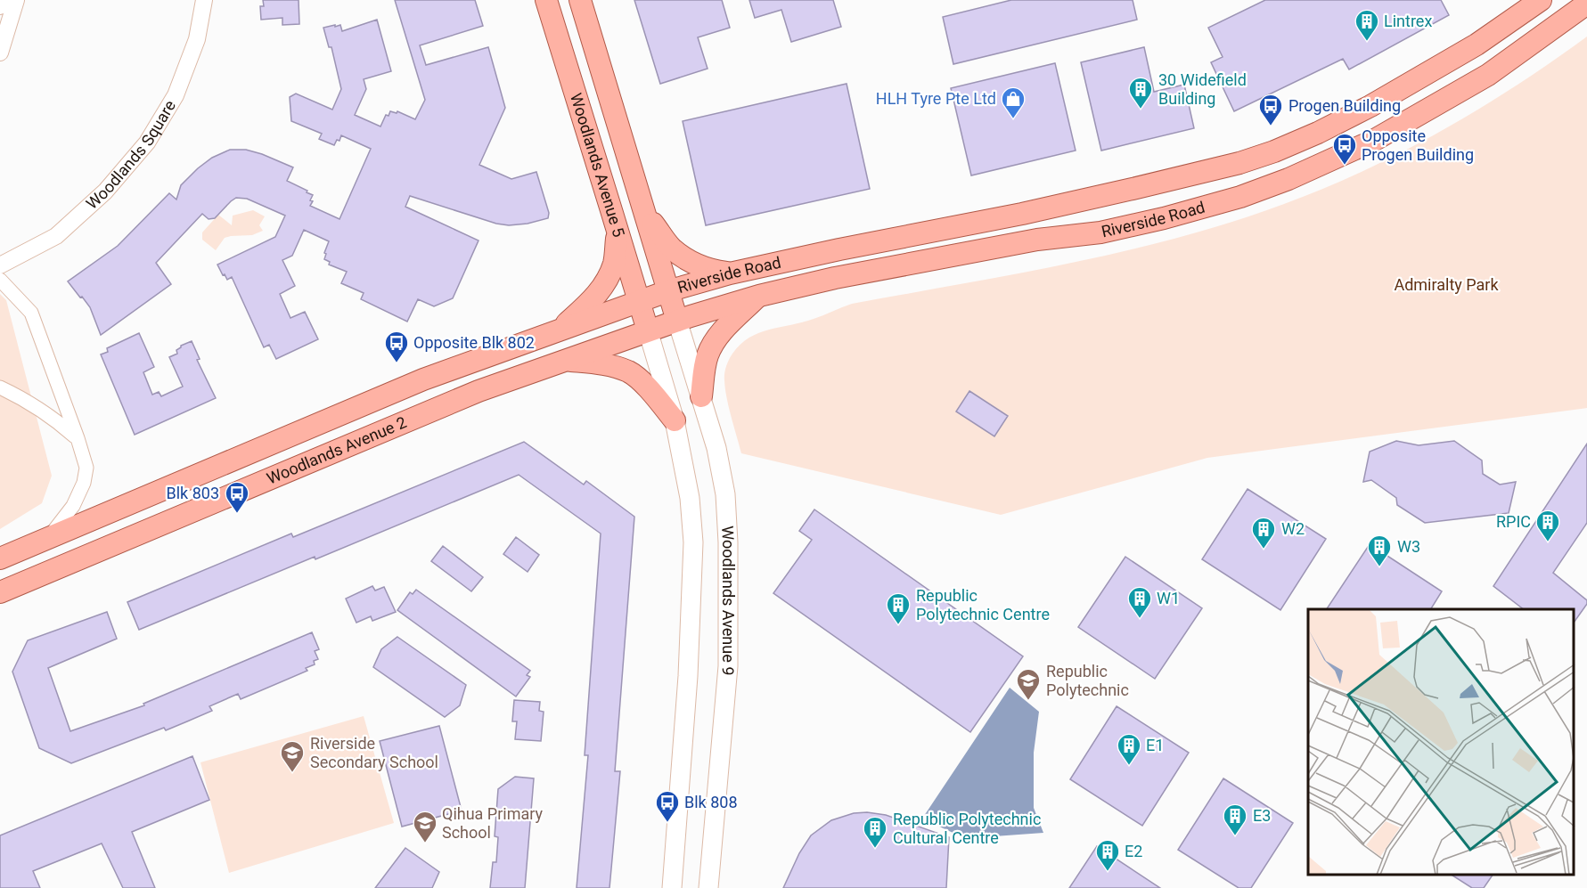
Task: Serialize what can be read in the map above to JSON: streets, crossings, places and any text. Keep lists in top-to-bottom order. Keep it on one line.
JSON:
{"streets":{"main road":["Woodlands Avenue 5","Riverside Road","Woodlands Avenue 2","Woodlands Avenue 9"],"street":["Woodlands Square"]},"crossings":[["Woodlands Avenue 5","Riverside Road"],["Woodlands Avenue 5","Woodlands Avenue 2"],["Woodlands Avenue 5","Woodlands Avenue 9"],["Riverside Road","Woodlands Avenue 2"],["Riverside Road","Woodlands Avenue 9"],["Woodlands Avenue 2","Woodlands Avenue 9"]],"parks":["Admiralty Park"],"places":{"building":["Lintrex","30 Widefield Building","RPIC","W2","W3","W1","Republic Polytechnic Centre","E1","E3","Republic Polytechnic Cultural Centre","E2"],"shop":["HLH Tyre Pte Ltd"],"bus stop":["Progen Building","Opposite Progen Building","Opposite Blk 802","Blk 803","Blk 808"],"school or university":["Republic Polytechnic","Riverside Secondary School","Qihua Primary School"]}}
